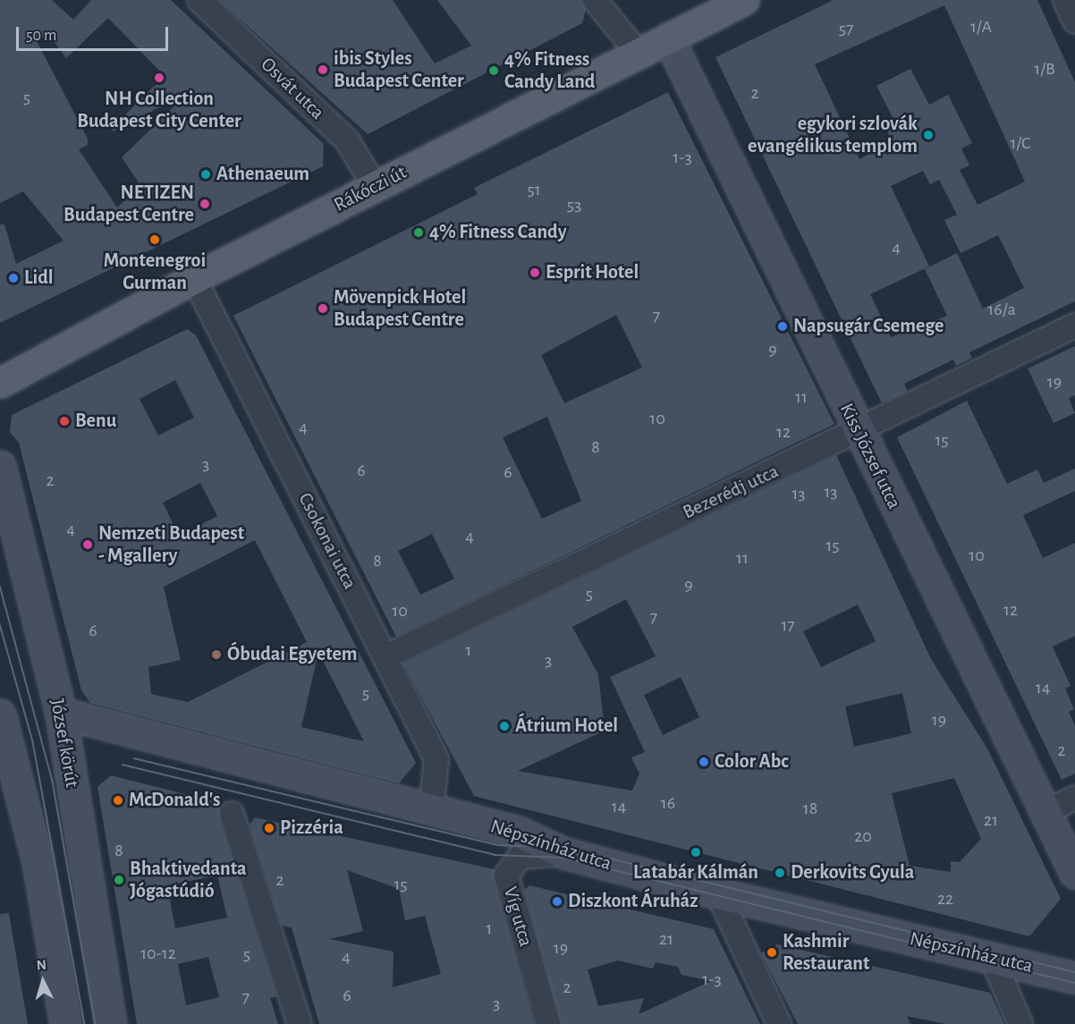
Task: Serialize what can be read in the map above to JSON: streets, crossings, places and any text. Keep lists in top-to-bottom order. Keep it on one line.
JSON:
{"streets":{"main road":["Rákóczi út"],"street":["Osvát utca","Kiss József utca","Bezerédj utca","Csokonai utca","József körút","Népszínház utca","Víg utca"]},"crossings":[["Osvát utca","Rákóczi út"],["Rákóczi út","Kiss József utca"],["Rákóczi út","Csokonai utca"],["Kiss József utca","Bezerédj utca"],["Bezerédj utca","Csokonai utca"],["Csokonai utca","Népszínház utca"],["József körút","Népszínház utca"],["Népszínház utca","Víg utca"]],"places":["ibis Styles Budapest Center","4% Fitness Candy Land","NH Collection Budapest City Center","egykori szlovák evangélikus templom","Athenaeum","NETIZEN Budapest Centre","4% Fitness Candy","Montenegroi Gurman","Esprit Hotel","Lidl","Mövenpick Hotel Budapest Centre","Napsugár Csemege","Benu","Nemzeti Budapest - Mgallery","Óbudai Egyetem","Átrium Hotel","Color Abc","McDonald's","Pizzéria","Latabár Kálmán","Derkovits Gyula","Bhaktivedanta Jógastúdió","Diszkont Áruház","Kashmir Restaurant"],"house_numbers":["1/A","57","1/B","2","5","1/C","1-3","51","53","4","16/a","7","9","19","11","10","4","12","15","8","3","6","6","2","13","13","4","4","15","10","11","8","9","5","12","10","7","17","6","1","3","14","5","19","2","16","14","18","21","20","8","2","15","22","1","21","19","10-12","5","4","1-3","2","6","7","3"],"scale_bar":"50 m","north":"top"}
